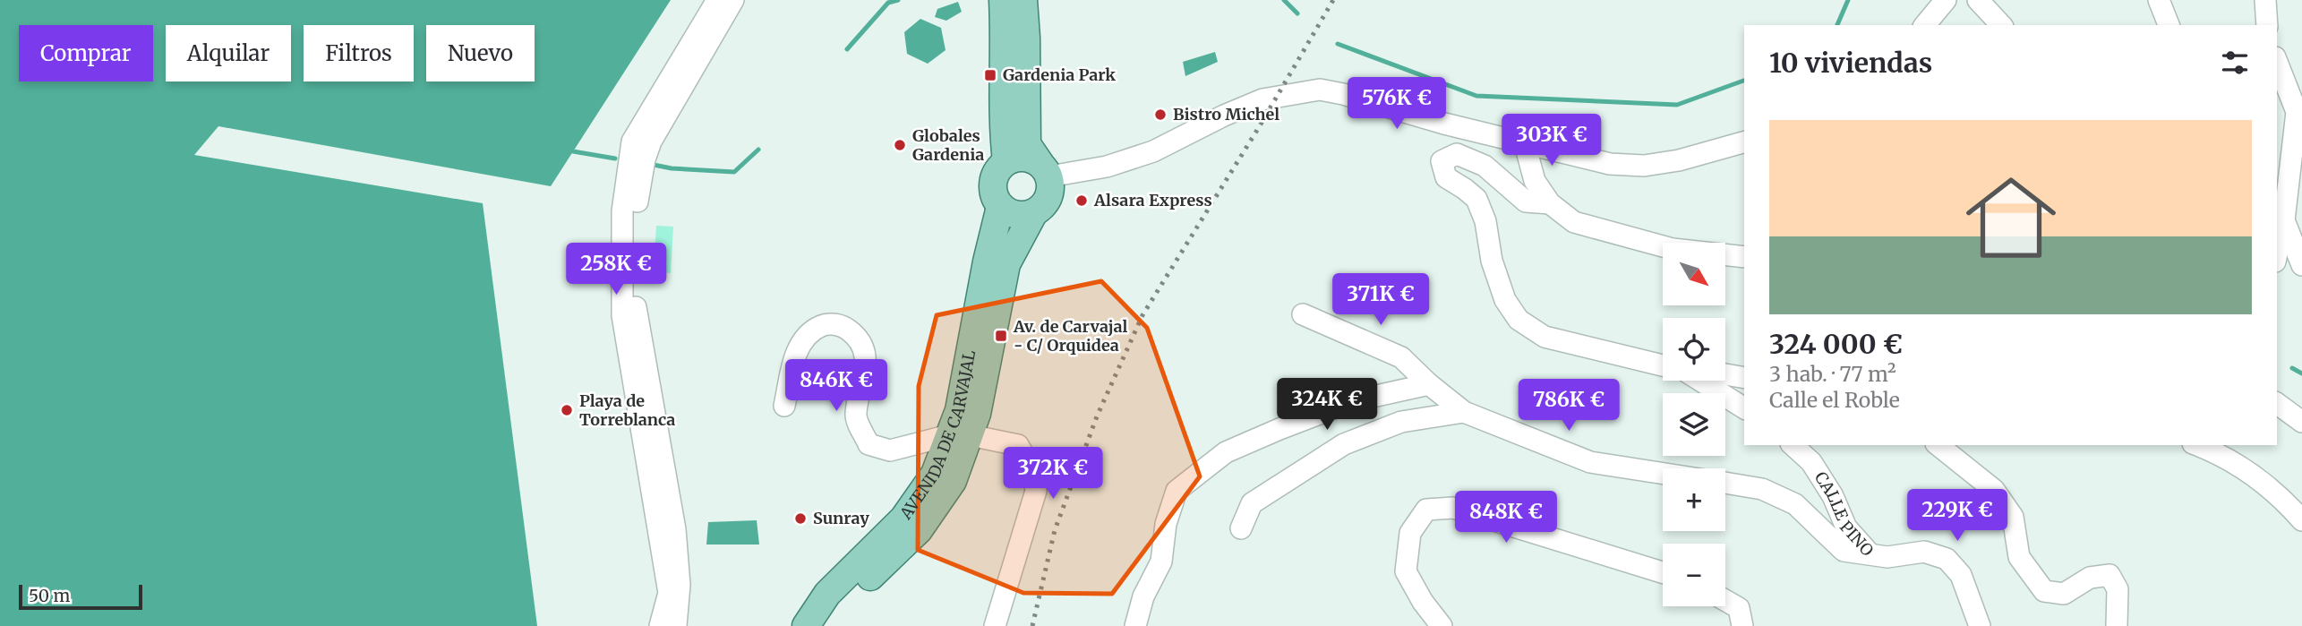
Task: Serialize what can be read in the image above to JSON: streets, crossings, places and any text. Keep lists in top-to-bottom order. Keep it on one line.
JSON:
{"streets":{"main road":["AVENIDA DE CARVAJAL"],"street":["CALLE PINO"]},"places":{"transit":["Gardenia Park","Av. de Carvajal - C/ Orquidea"],"other":["Bistro Michel","Globales Gardenia","Alsara Express","Playa de Torreblanca","Sunray"]},"scale_bar":"50 m","north":"bottom right","page":{"chip":["Comprar","Alquilar","Filtros","Nuevo"],"heading":"10 viviendas","price":["576K €","303K €","258K €","371K €","846K €","324K €","786K €","372K €","229K €","848K €"],"list":[{"name":"324 000 €","note":"3 hab. · 77 m² · Calle el Roble"}],"map_buttons":["+","−"],"scale":"50 m"}}
